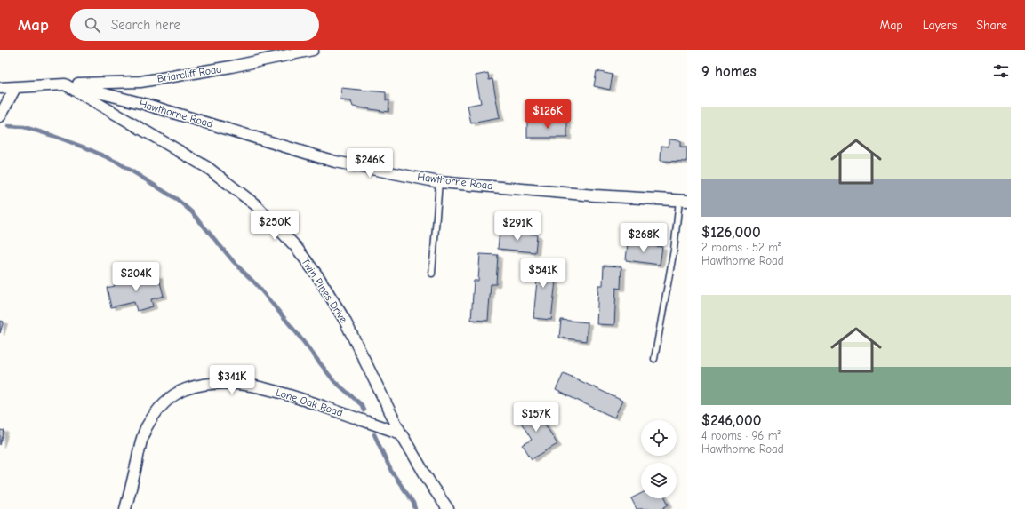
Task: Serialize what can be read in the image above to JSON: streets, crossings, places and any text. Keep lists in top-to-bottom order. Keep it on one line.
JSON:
{"streets":{"street":["Briarcliff Road","Hawthorne Road","Twin Pines Drive","Lone Oak Road"]},"crossings":[["Briarcliff Road","Hawthorne Road"],["Briarcliff Road","Twin Pines Drive"],["Hawthorne Road","Twin Pines Drive"],["Twin Pines Drive","Lone Oak Road"]],"page":{"header":"Map","search":"Search here","nav":["Map","Layers","Share"],"heading":"9 homes","list":[{"name":"$126,000","note":"2 rooms · 52 m² · Hawthorne Road"},{"name":"$246,000","note":"4 rooms · 96 m² · Hawthorne Road"}],"price":["$126K","$246K","$250K","$291K","$268K","$541K","$204K","$341K","$157K"]}}
